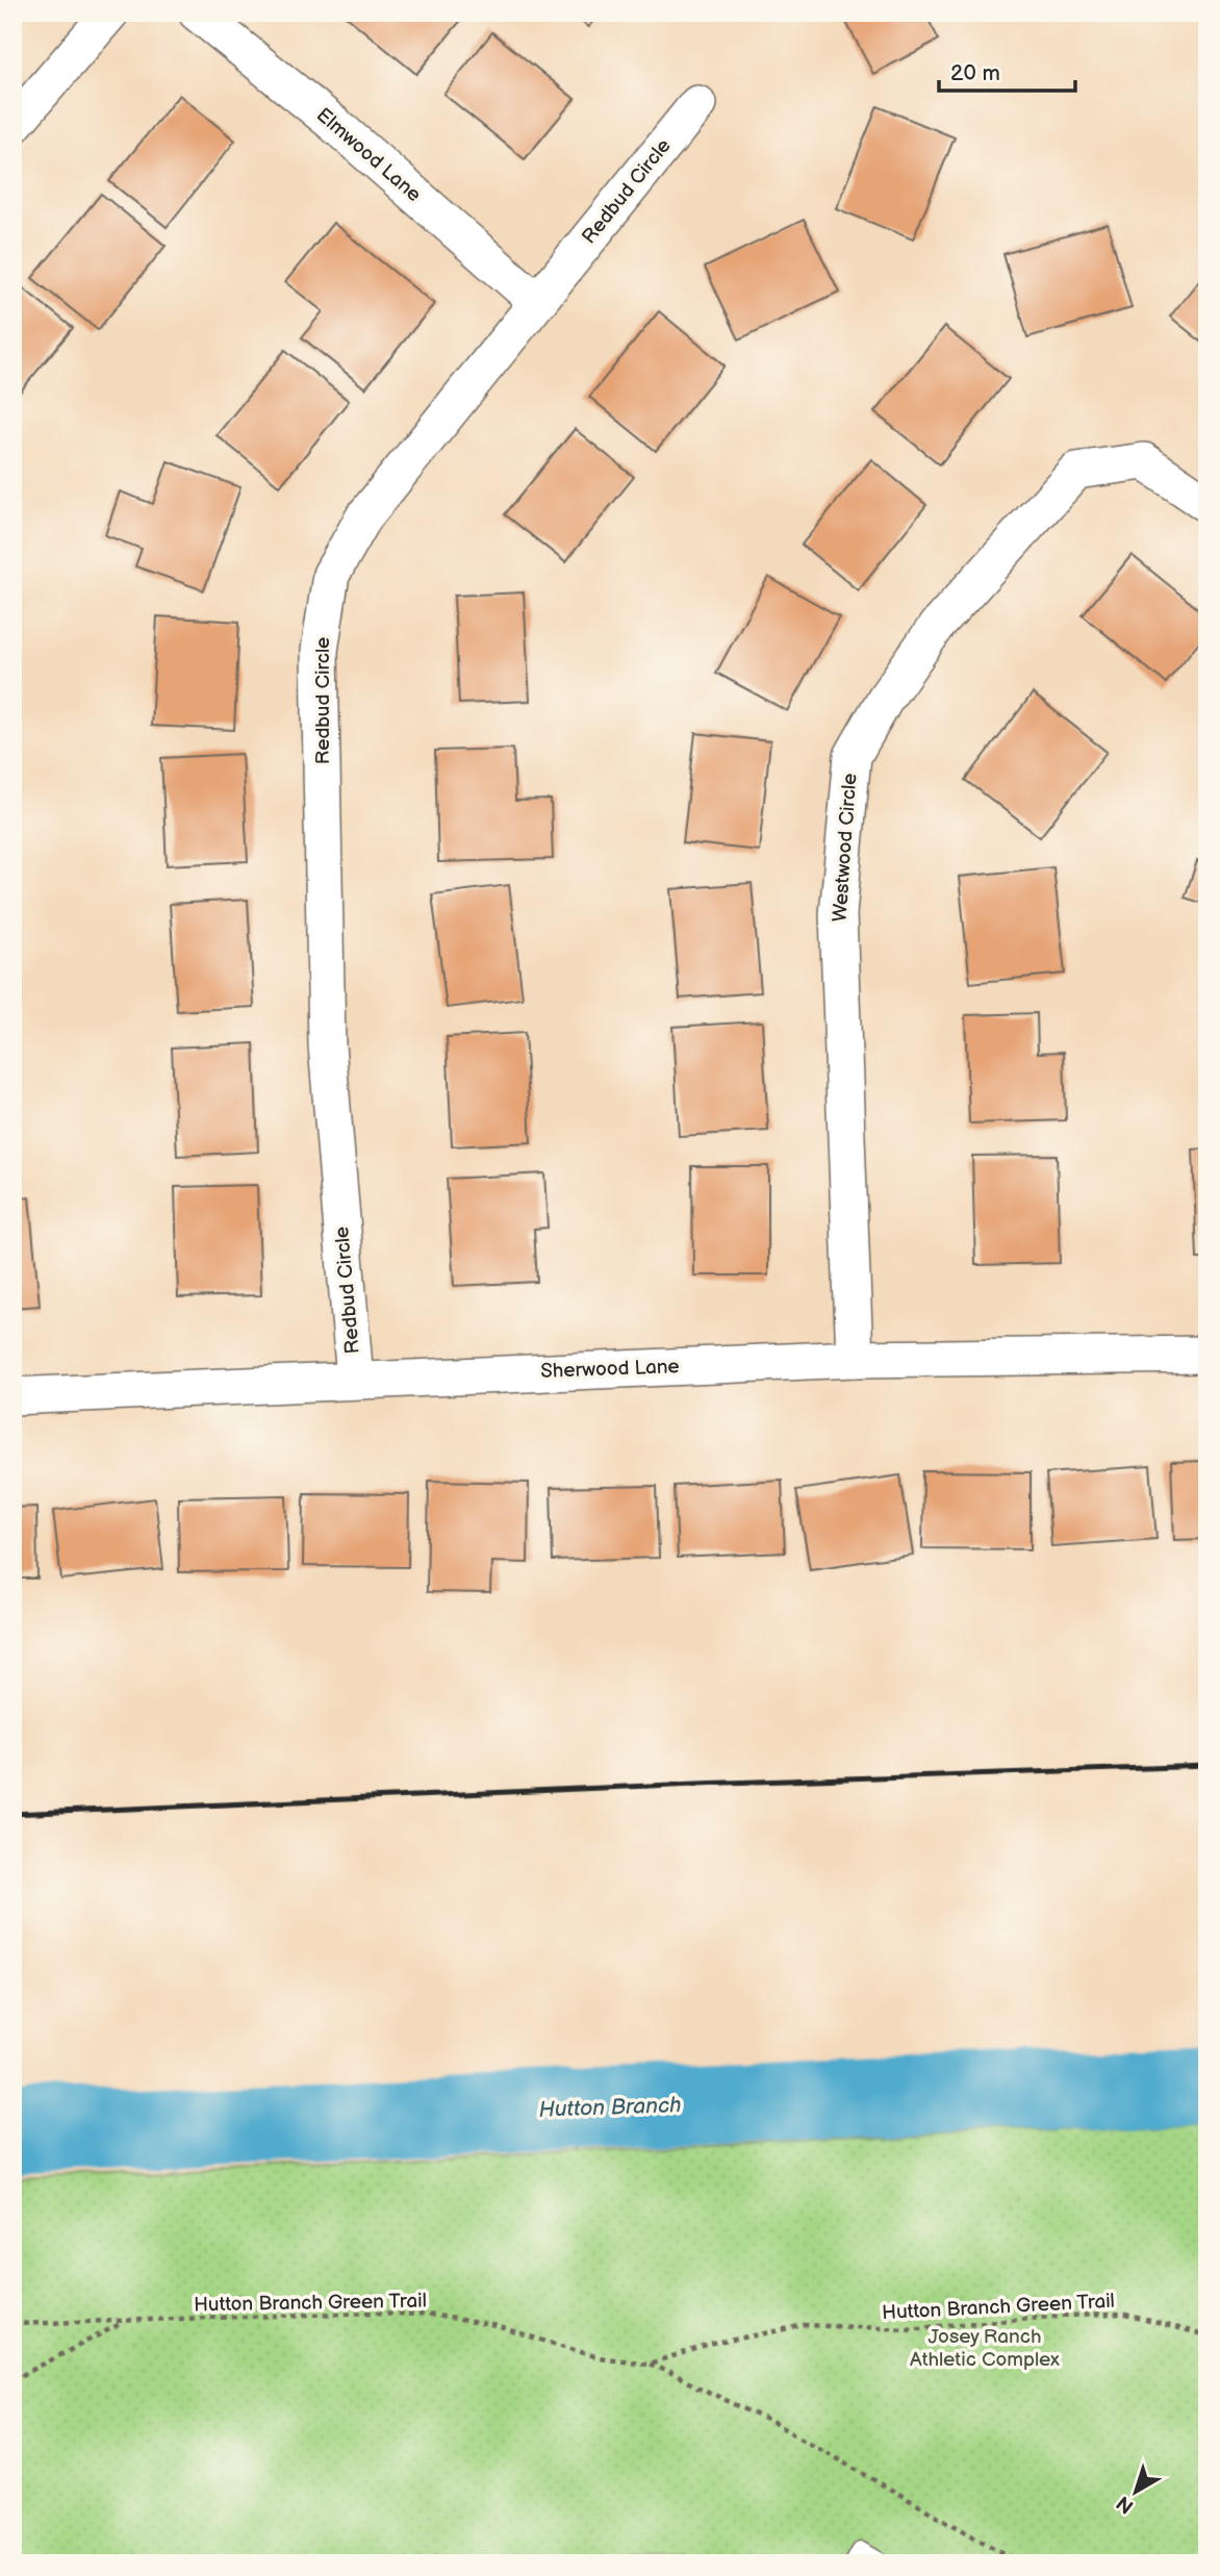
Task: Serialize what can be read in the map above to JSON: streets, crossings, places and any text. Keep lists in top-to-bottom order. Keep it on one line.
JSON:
{"streets":{"street":["Elmwood Lane","Redbud Circle","Westwood Circle","Sherwood Lane"],"path":["Hutton Branch Green Trail"]},"crossings":[["Elmwood Lane","Redbud Circle"],["Redbud Circle","Sherwood Lane"],["Westwood Circle","Sherwood Lane"]],"water":["Hutton Branch"],"parks":["Josey Ranch Athletic Complex"],"scale_bar":"20 m","north":"bottom left"}
